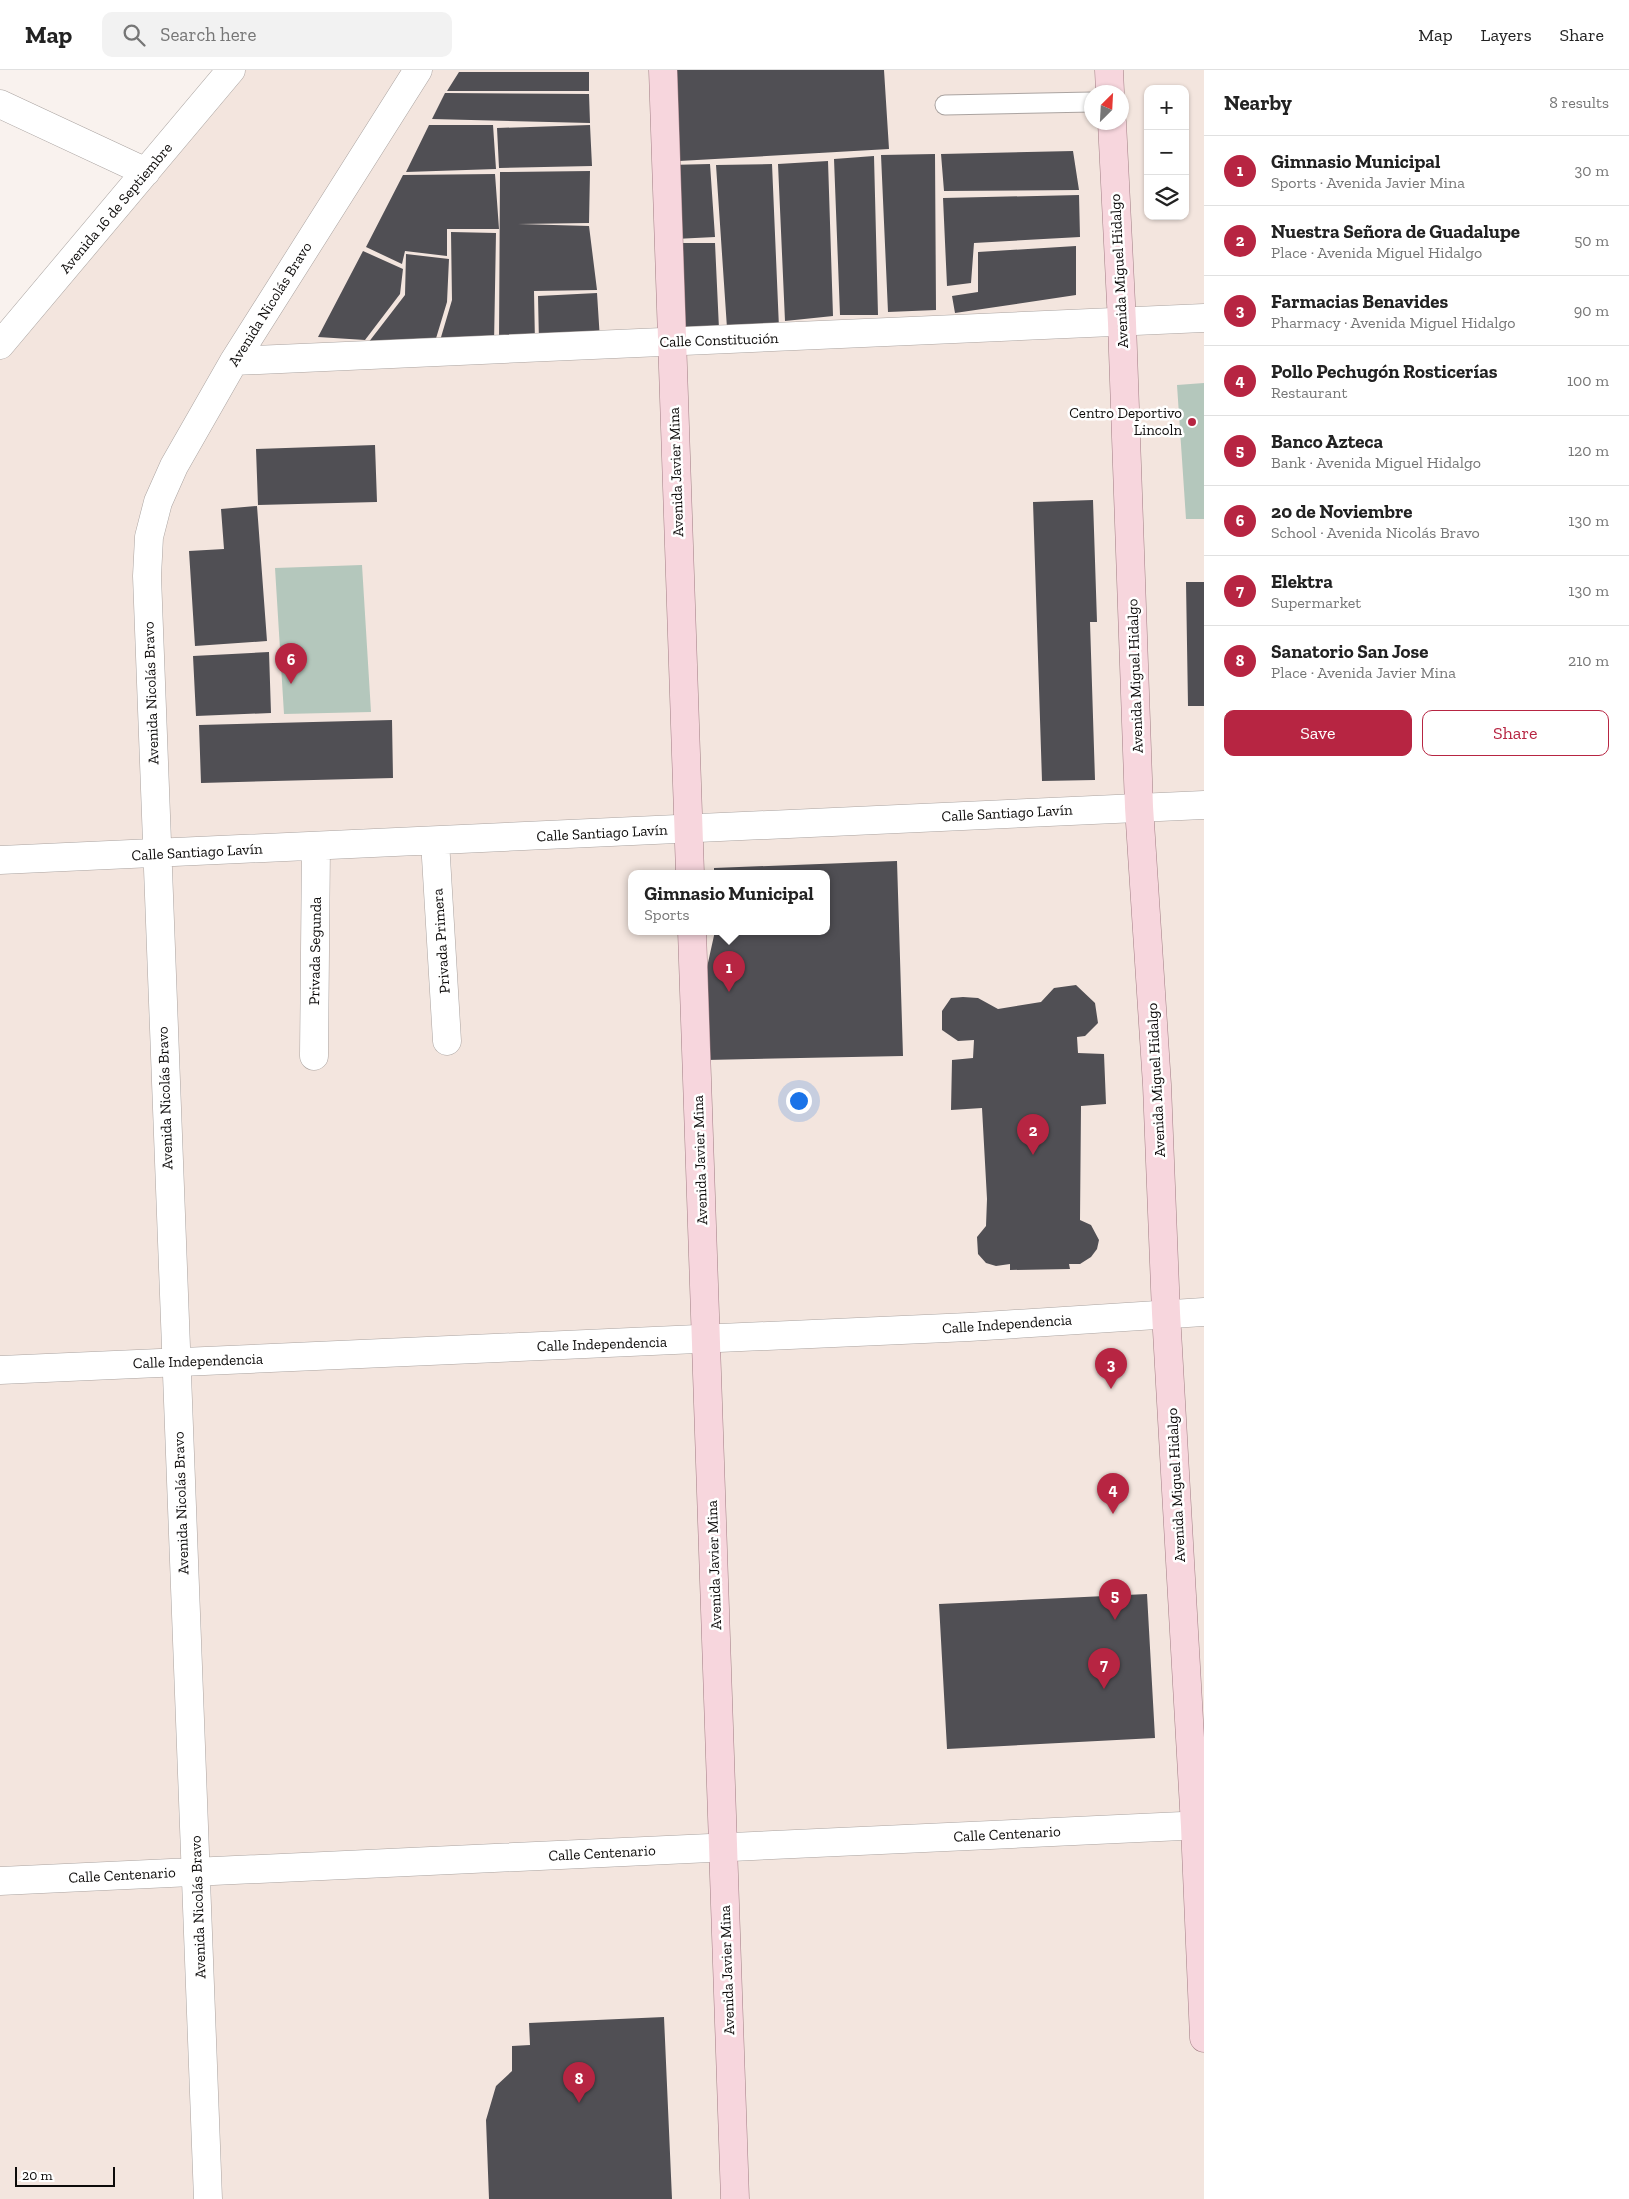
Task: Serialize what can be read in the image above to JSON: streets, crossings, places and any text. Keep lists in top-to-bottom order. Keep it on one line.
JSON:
{"streets":{"main road":["Avenida Miguel Hidalgo","Avenida Javier Mina"],"street":["Avenida 16 de Septiembre","Avenida Nicolás Bravo","Calle Constitución","Calle Santiago Lavín","Privada Primera","Privada Segunda","Calle Independencia","Calle Centenario"]},"crossings":[["Avenida Miguel Hidalgo","Calle Constitución"],["Avenida Miguel Hidalgo","Calle Santiago Lavín"],["Avenida Miguel Hidalgo","Calle Independencia"],["Avenida Miguel Hidalgo","Calle Centenario"],["Avenida Nicolás Bravo","Calle Constitución"],["Avenida Nicolás Bravo","Calle Santiago Lavín"],["Avenida Nicolás Bravo","Calle Independencia"],["Avenida Nicolás Bravo","Calle Centenario"],["Calle Constitución","Avenida Javier Mina"],["Avenida Javier Mina","Calle Santiago Lavín"],["Avenida Javier Mina","Calle Independencia"],["Avenida Javier Mina","Calle Centenario"],["Calle Santiago Lavín","Privada Primera"],["Calle Santiago Lavín","Privada Segunda"]],"places":["Centro Deportivo Lincoln"],"scale_bar":"20 m","north":"top right","page":{"header":"Map","search":"Search here","nav":["Map","Layers","Share"],"heading":["Nearby","8 results"],"map_buttons":["+","−"],"list":[{"mark":"1","name":"Gimnasio Municipal","note":"Sports · Avenida Javier Mina","value":"30 m"},{"mark":"2","name":"Nuestra Señora de Guadalupe","note":"Place · Avenida Miguel Hidalgo","value":"50 m"},{"mark":"3","name":"Farmacias Benavides","note":"Pharmacy · Avenida Miguel Hidalgo","value":"90 m"},{"mark":"4","name":"Pollo Pechugón Rosticerías","note":"Restaurant","value":"100 m"},{"mark":"5","name":"Banco Azteca","note":"Bank · Avenida Miguel Hidalgo","value":"120 m"},{"mark":"6","name":"20 de Noviembre","note":"School · Avenida Nicolás Bravo","value":"130 m"},{"mark":"7","name":"Elektra","note":"Supermarket","value":"130 m"},{"mark":"8","name":"Sanatorio San Jose","note":"Place · Avenida Javier Mina","value":"210 m"}],"pins":["6","1","2","3","4","5","7","8"],"buttons":["Save","Share"],"popup":["Gimnasio Municipal","Sports"],"scale":"20 m"}}
